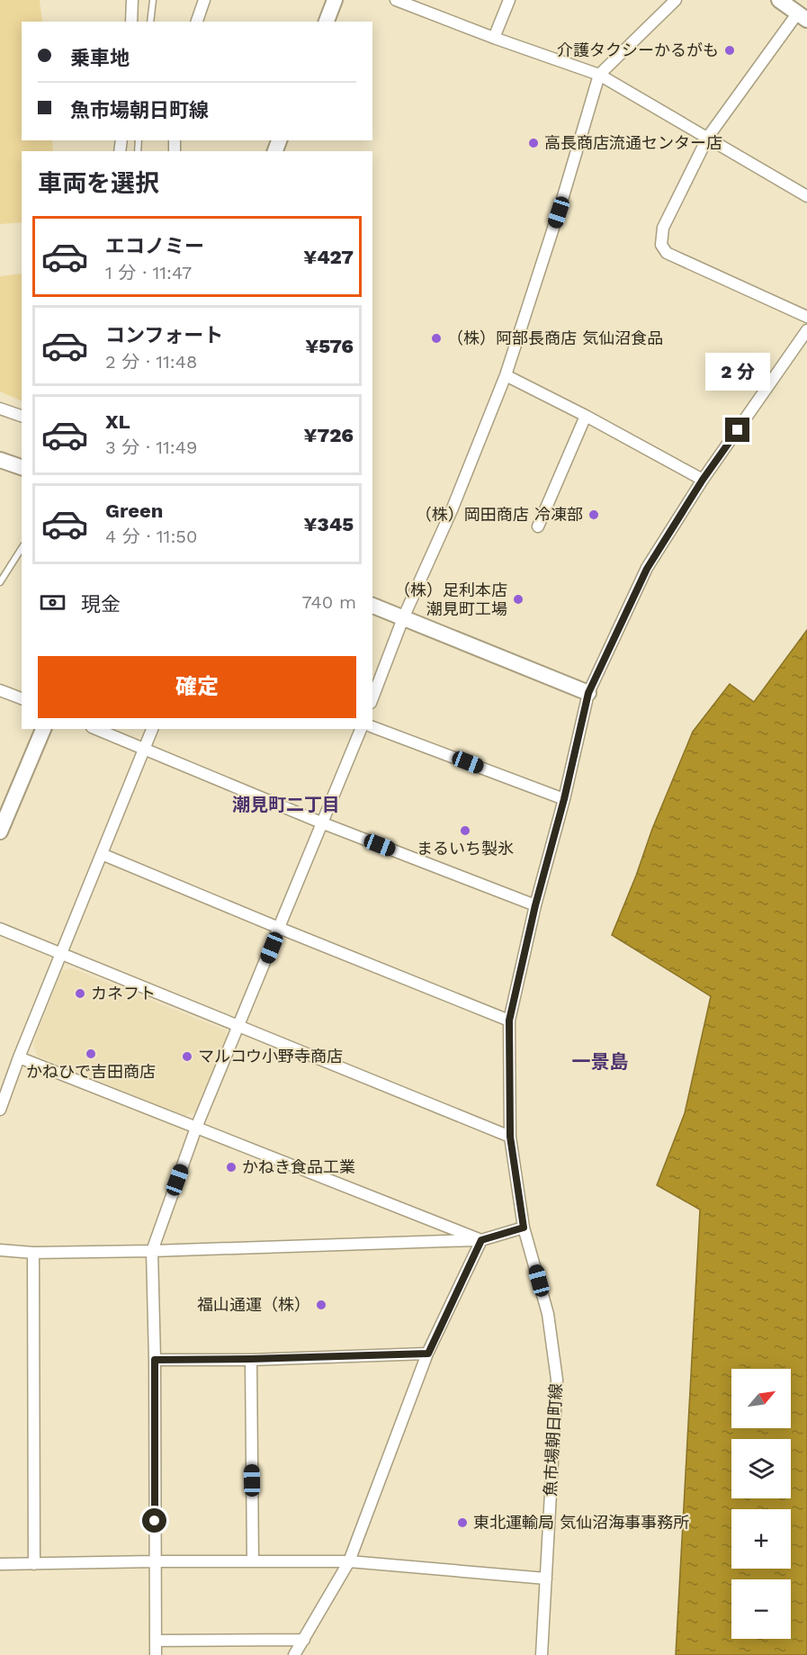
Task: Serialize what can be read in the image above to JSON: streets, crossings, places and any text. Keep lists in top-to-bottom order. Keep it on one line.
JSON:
{"streets":{"street":["魚市場朝日町線"]},"districts":["潮見町二丁目","一景島"],"places":["介護タクシーかるがも","高長商店流通センター店","（株）阿部長商店 気仙沼食品","（株）岡田商店 冷凍部","（株）足利本店 潮見町工場","まるいち製氷","カネフト","かねひで吉田商店","マルコウ小野寺商店","かねき食品工業","福山通運（株）","東北運輸局 気仙沼海事事務所"],"north":"top right","page":{"banner":["乗車地","魚市場朝日町線"],"heading":"車両を選択","list":[{"name":"エコノミー","note":"1 分 · 11:47","value":"¥427"},{"name":"コンフォート","note":"2 分 · 11:48","value":"¥576"},{"name":"XL","note":"3 分 · 11:49","value":"¥726"},{"name":"Green","note":"4 分 · 11:50","value":"¥345"}],"bubble":"2 分","pay":["現金","740 m"],"buttons":"確定","map_buttons":["+","−"]}}
